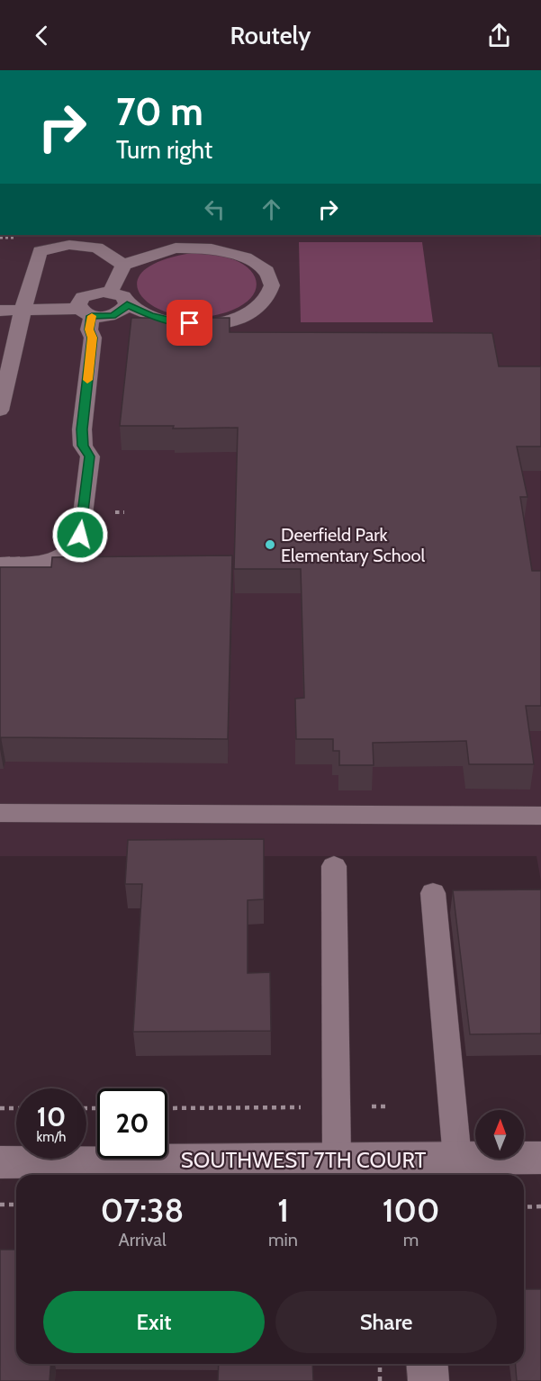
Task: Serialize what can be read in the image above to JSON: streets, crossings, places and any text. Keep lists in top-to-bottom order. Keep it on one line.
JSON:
{"streets":{"street":["SOUTHWEST 7TH COURT"]},"places":["Deerfield Park Elementary School"],"north":"top","page":{"header":"Routely","turn":["70 m","Turn right"],"speed":"10 km/h","limit":"20","eta":["07:38","Arrival","1","min","100","m"],"buttons":["Exit","Share"]}}
